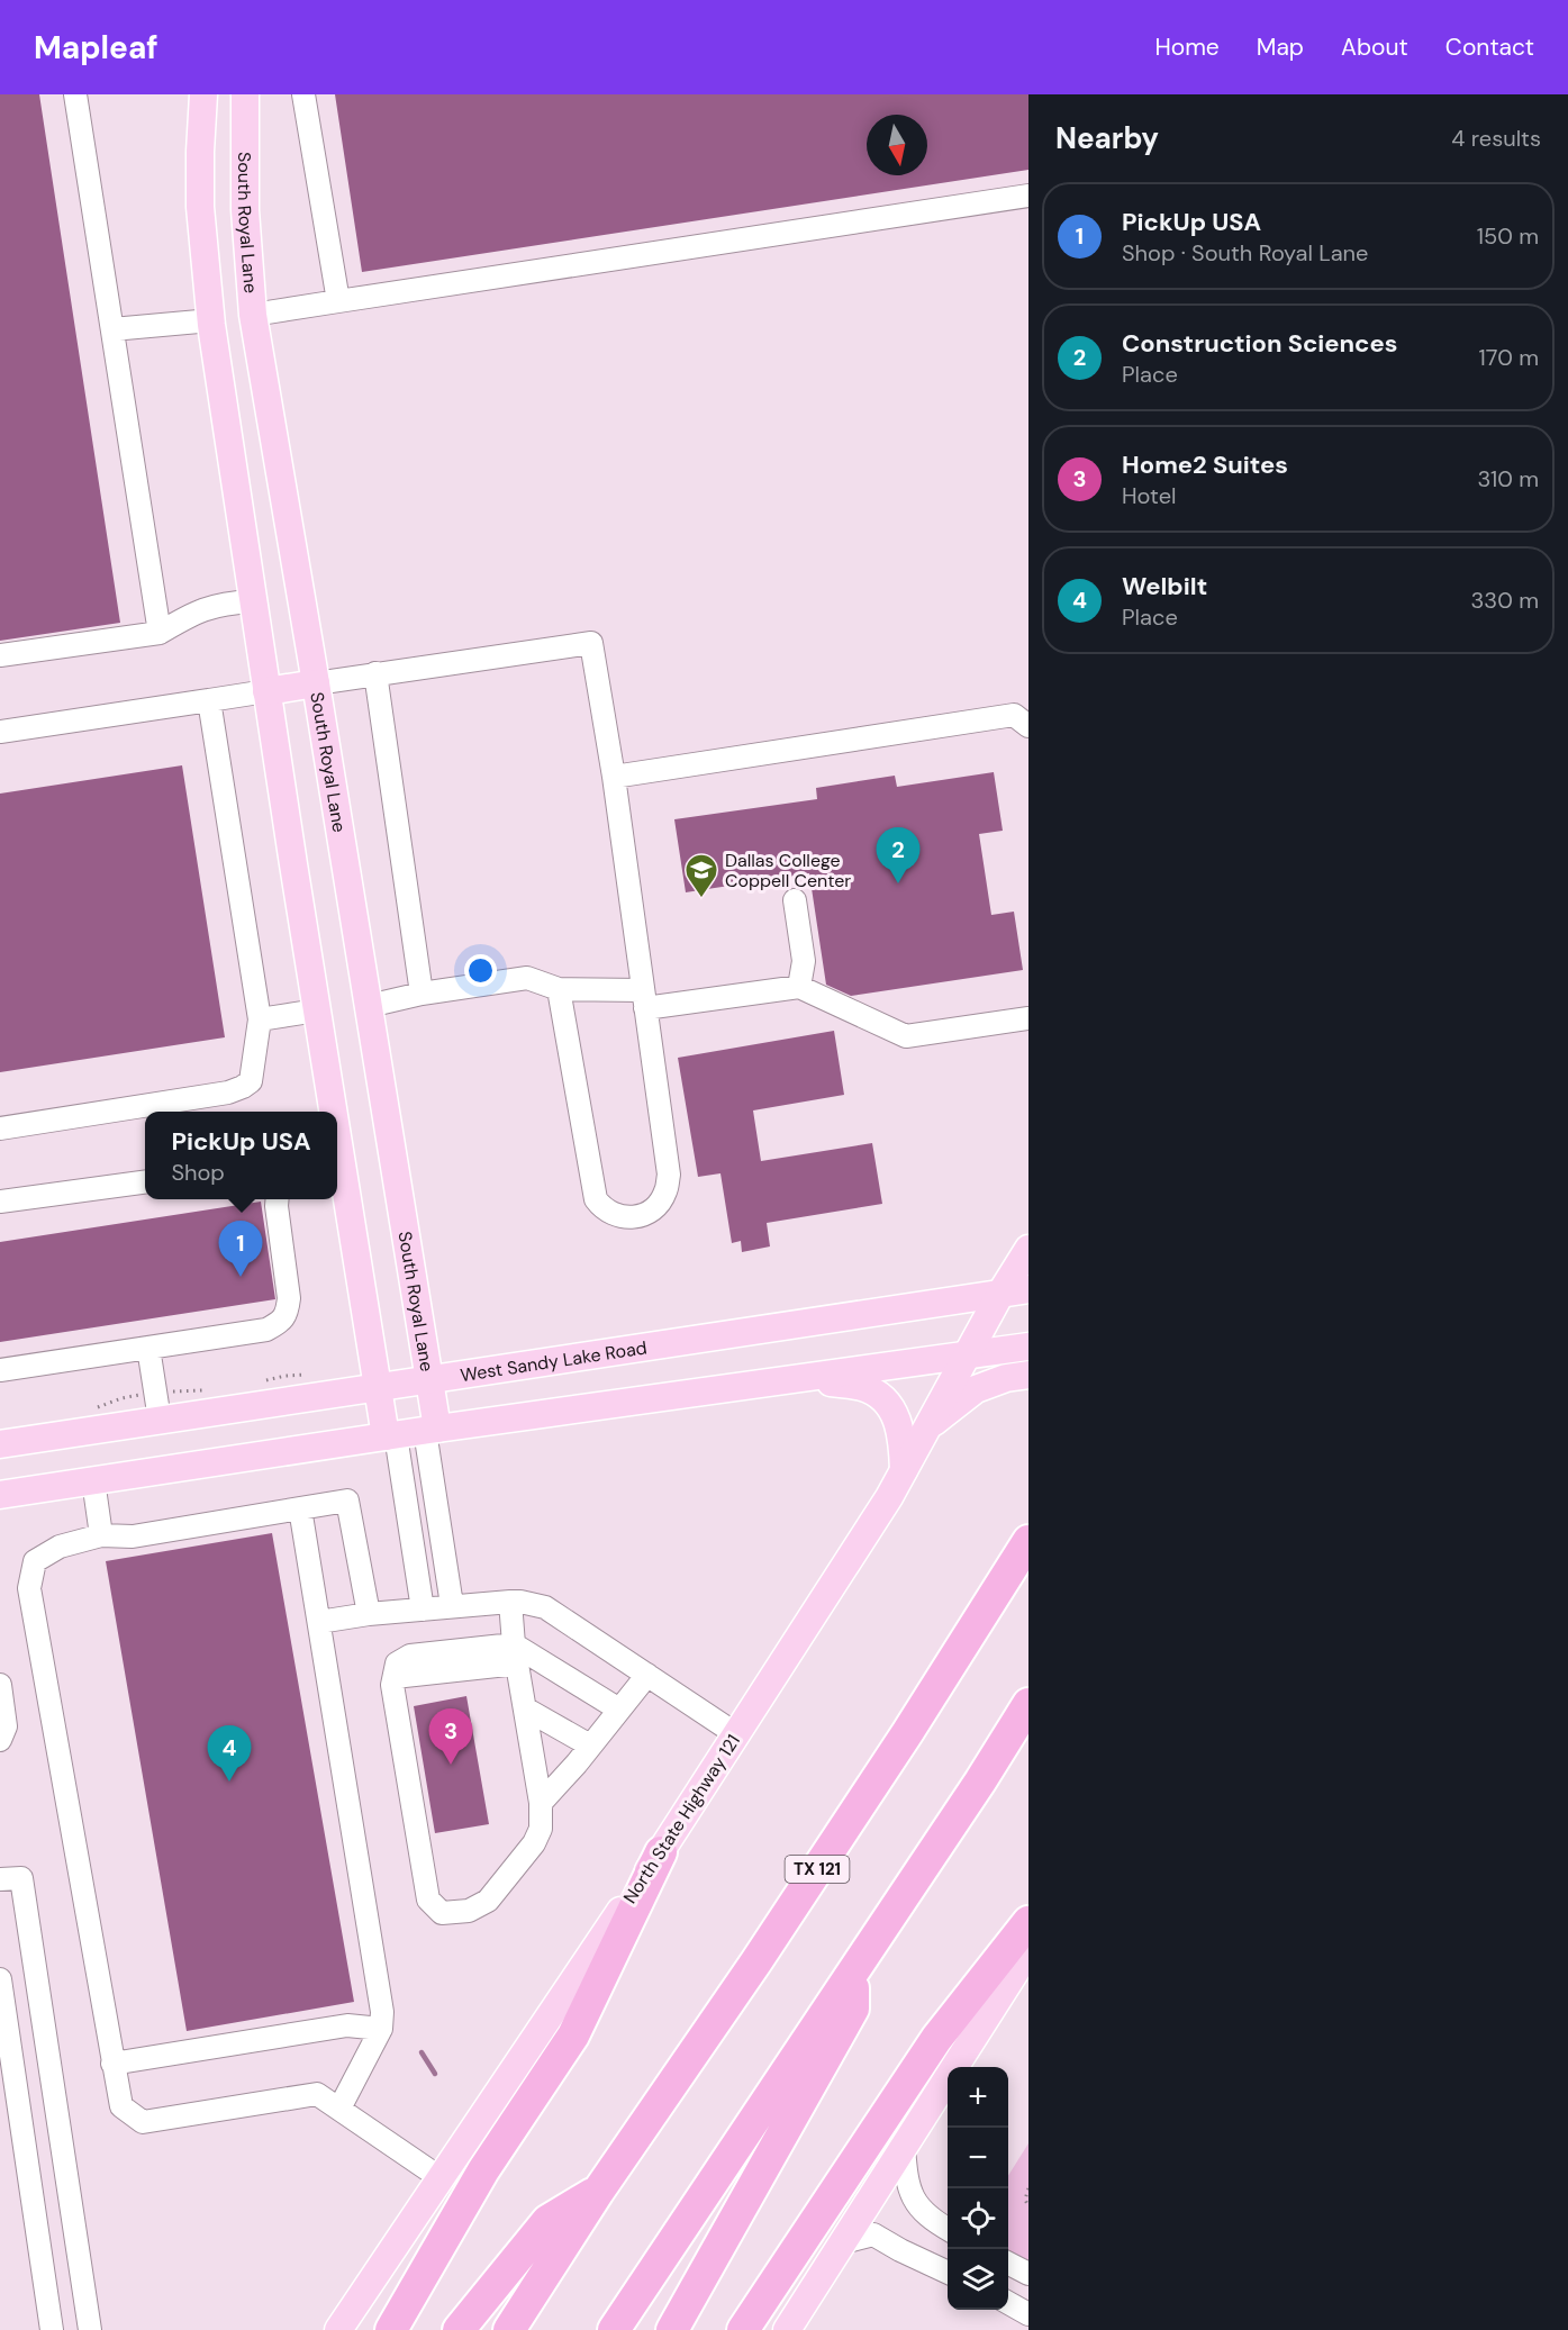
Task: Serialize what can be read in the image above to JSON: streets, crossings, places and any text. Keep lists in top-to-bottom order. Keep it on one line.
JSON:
{"streets":{"highway":["TX 121"],"main road":["South Royal Lane","West Sandy Lake Road","North State Highway 121"]},"crossings":[["South Royal Lane","West Sandy Lake Road"],["West Sandy Lake Road","North State Highway 121"]],"places":{"school or university":["Dallas College Coppell Center"]},"north":"bottom","page":{"header":"Mapleaf","nav":["Home","Map","About","Contact"],"heading":["Nearby","4 results"],"list":[{"mark":"1","name":"PickUp USA","note":"Shop · South Royal Lane","value":"150 m"},{"mark":"2","name":"Construction Sciences","note":"Place","value":"170 m"},{"mark":"3","name":"Home2 Suites","note":"Hotel","value":"310 m"},{"mark":"4","name":"Welbilt","note":"Place","value":"330 m"}],"pins":["2","1","3","4"],"popup":["PickUp USA","Shop"],"map_buttons":["+","−"]}}
